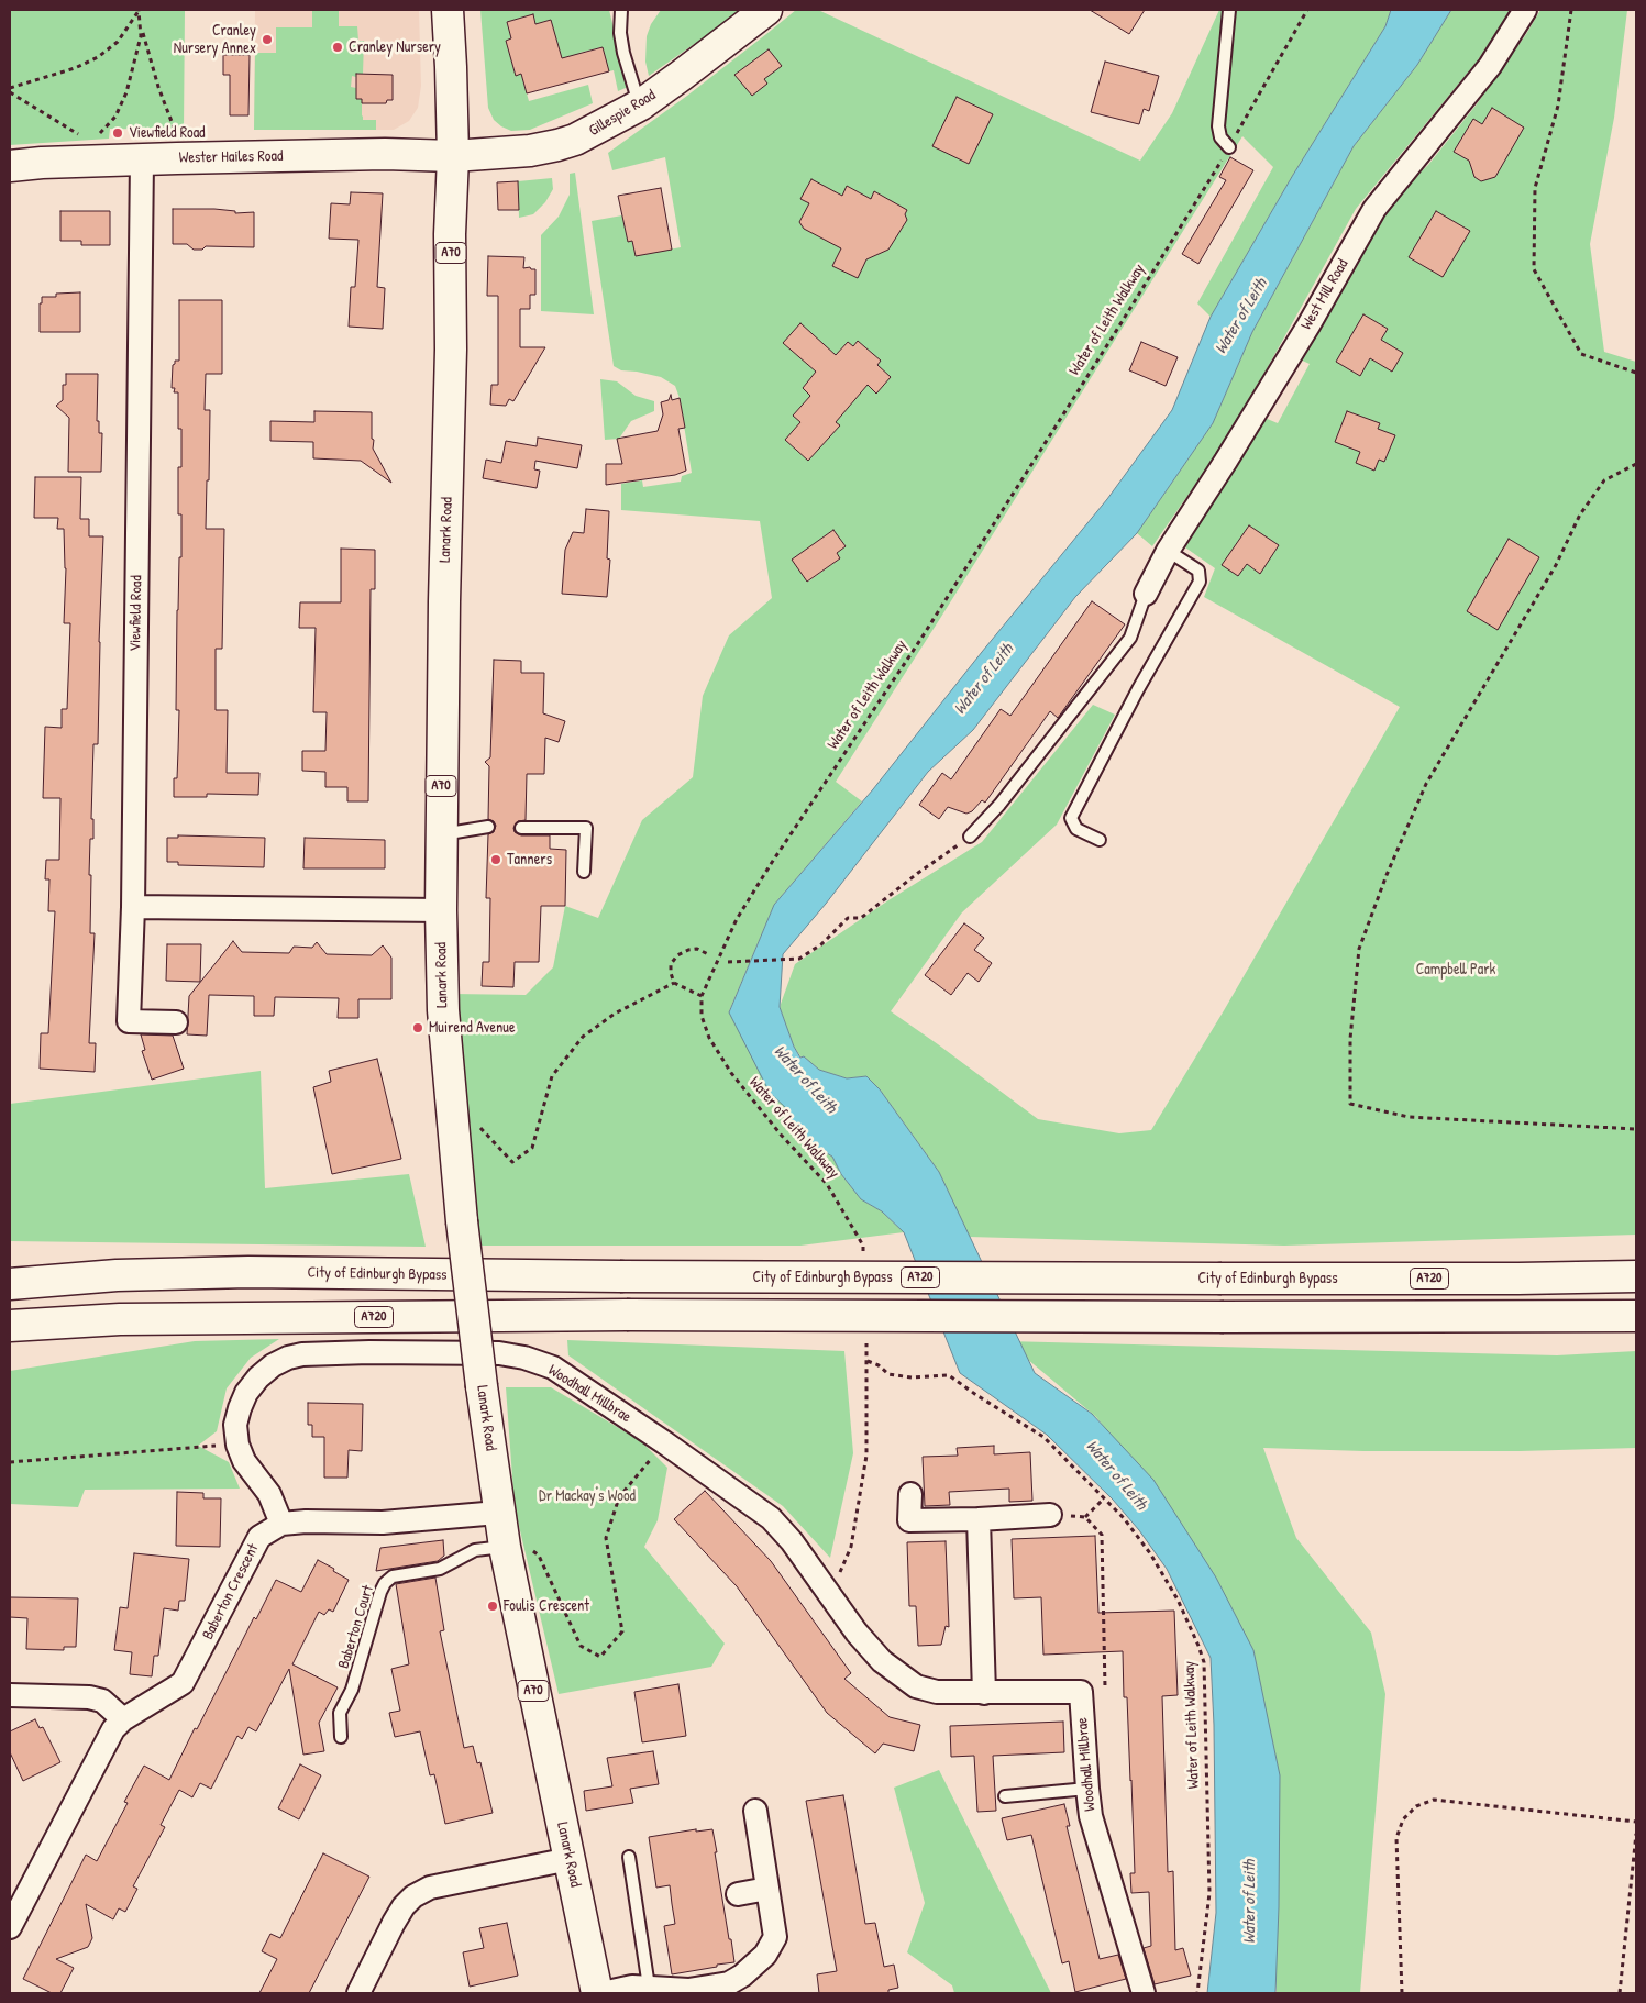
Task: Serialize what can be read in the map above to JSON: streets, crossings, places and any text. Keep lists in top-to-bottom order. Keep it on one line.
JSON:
{"streets":{"main road":["Gillespie Road","Wester Hailes Road","A70","Lanark Road","City of Edinburgh Bypass","A720"],"street":["West Mill Road","Viewfield Road","Woodhall Millbrae","Baberton Crescent"],"lane":["Baberton Court"],"path":["Water of Leith Walkway"]},"crossings":[["Gillespie Road","Wester Hailes Road"],["Gillespie Road","Lanark Road"],["Wester Hailes Road","Lanark Road"],["Wester Hailes Road","Viewfield Road"],["Lanark Road","Baberton Crescent"],["Lanark Road","Baberton Court"],["Woodhall Millbrae","Baberton Crescent"]],"water":["Water of Leith"],"parks":["Campbell Park","Dr Mackay's Wood"],"places":["Cranley Nursery Annex","Cranley Nursery","Viewfield Road","Tanners","Muirend Avenue","Foulis Crescent"]}
